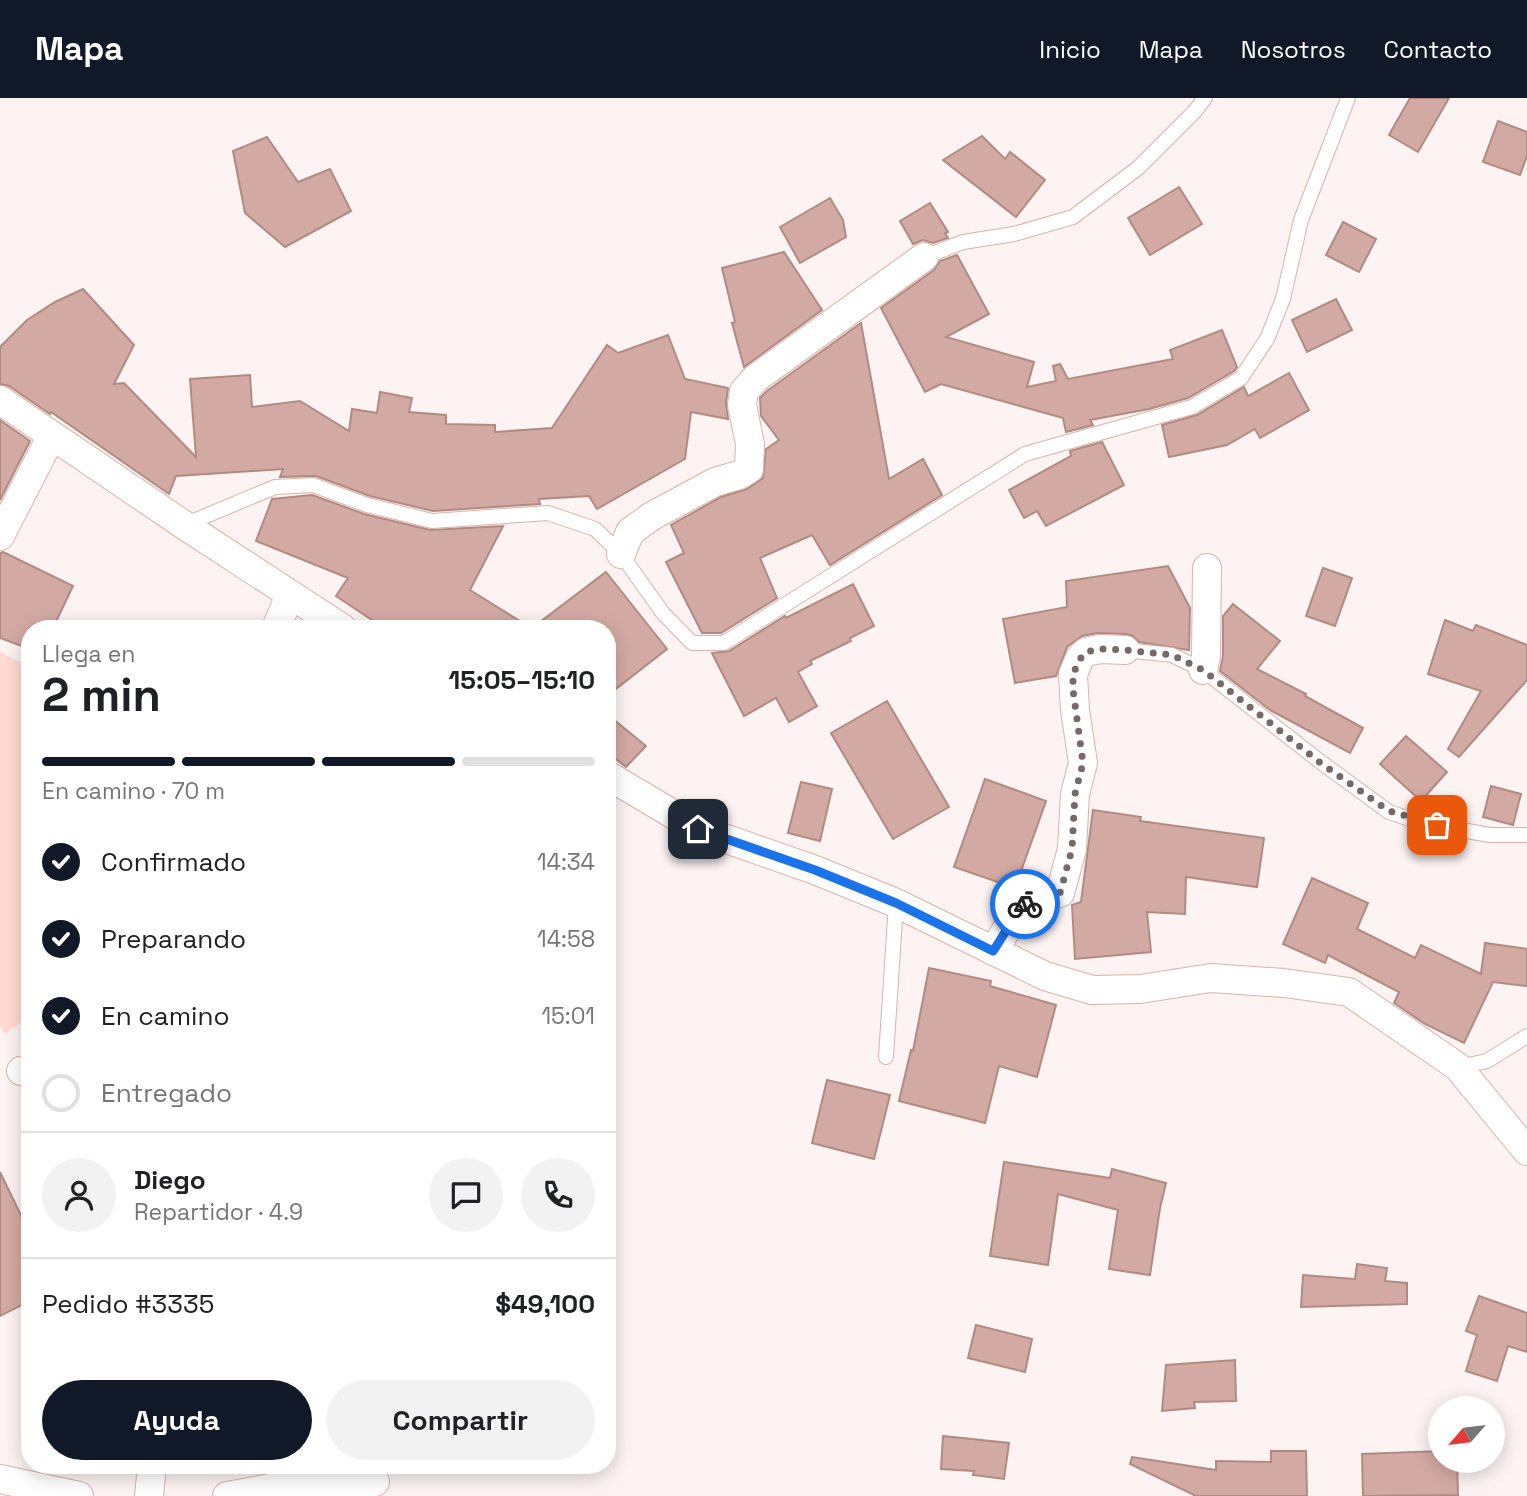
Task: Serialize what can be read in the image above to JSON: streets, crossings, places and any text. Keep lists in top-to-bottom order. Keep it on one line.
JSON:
{"north":"bottom left","page":{"header":"Mapa","nav":["Inicio","Mapa","Nosotros","Contacto"],"heading":["2 min","Llega en","15:05–15:10"],"panel":["Diego","Repartidor · 4.9","Pedido #3335","$49,100"],"bar":"En camino · 70 m","list":[["Confirmado","14:34"],["Preparando","14:58"],["En camino","15:01"],"Entregado"],"buttons":["Ayuda","Compartir"]}}
